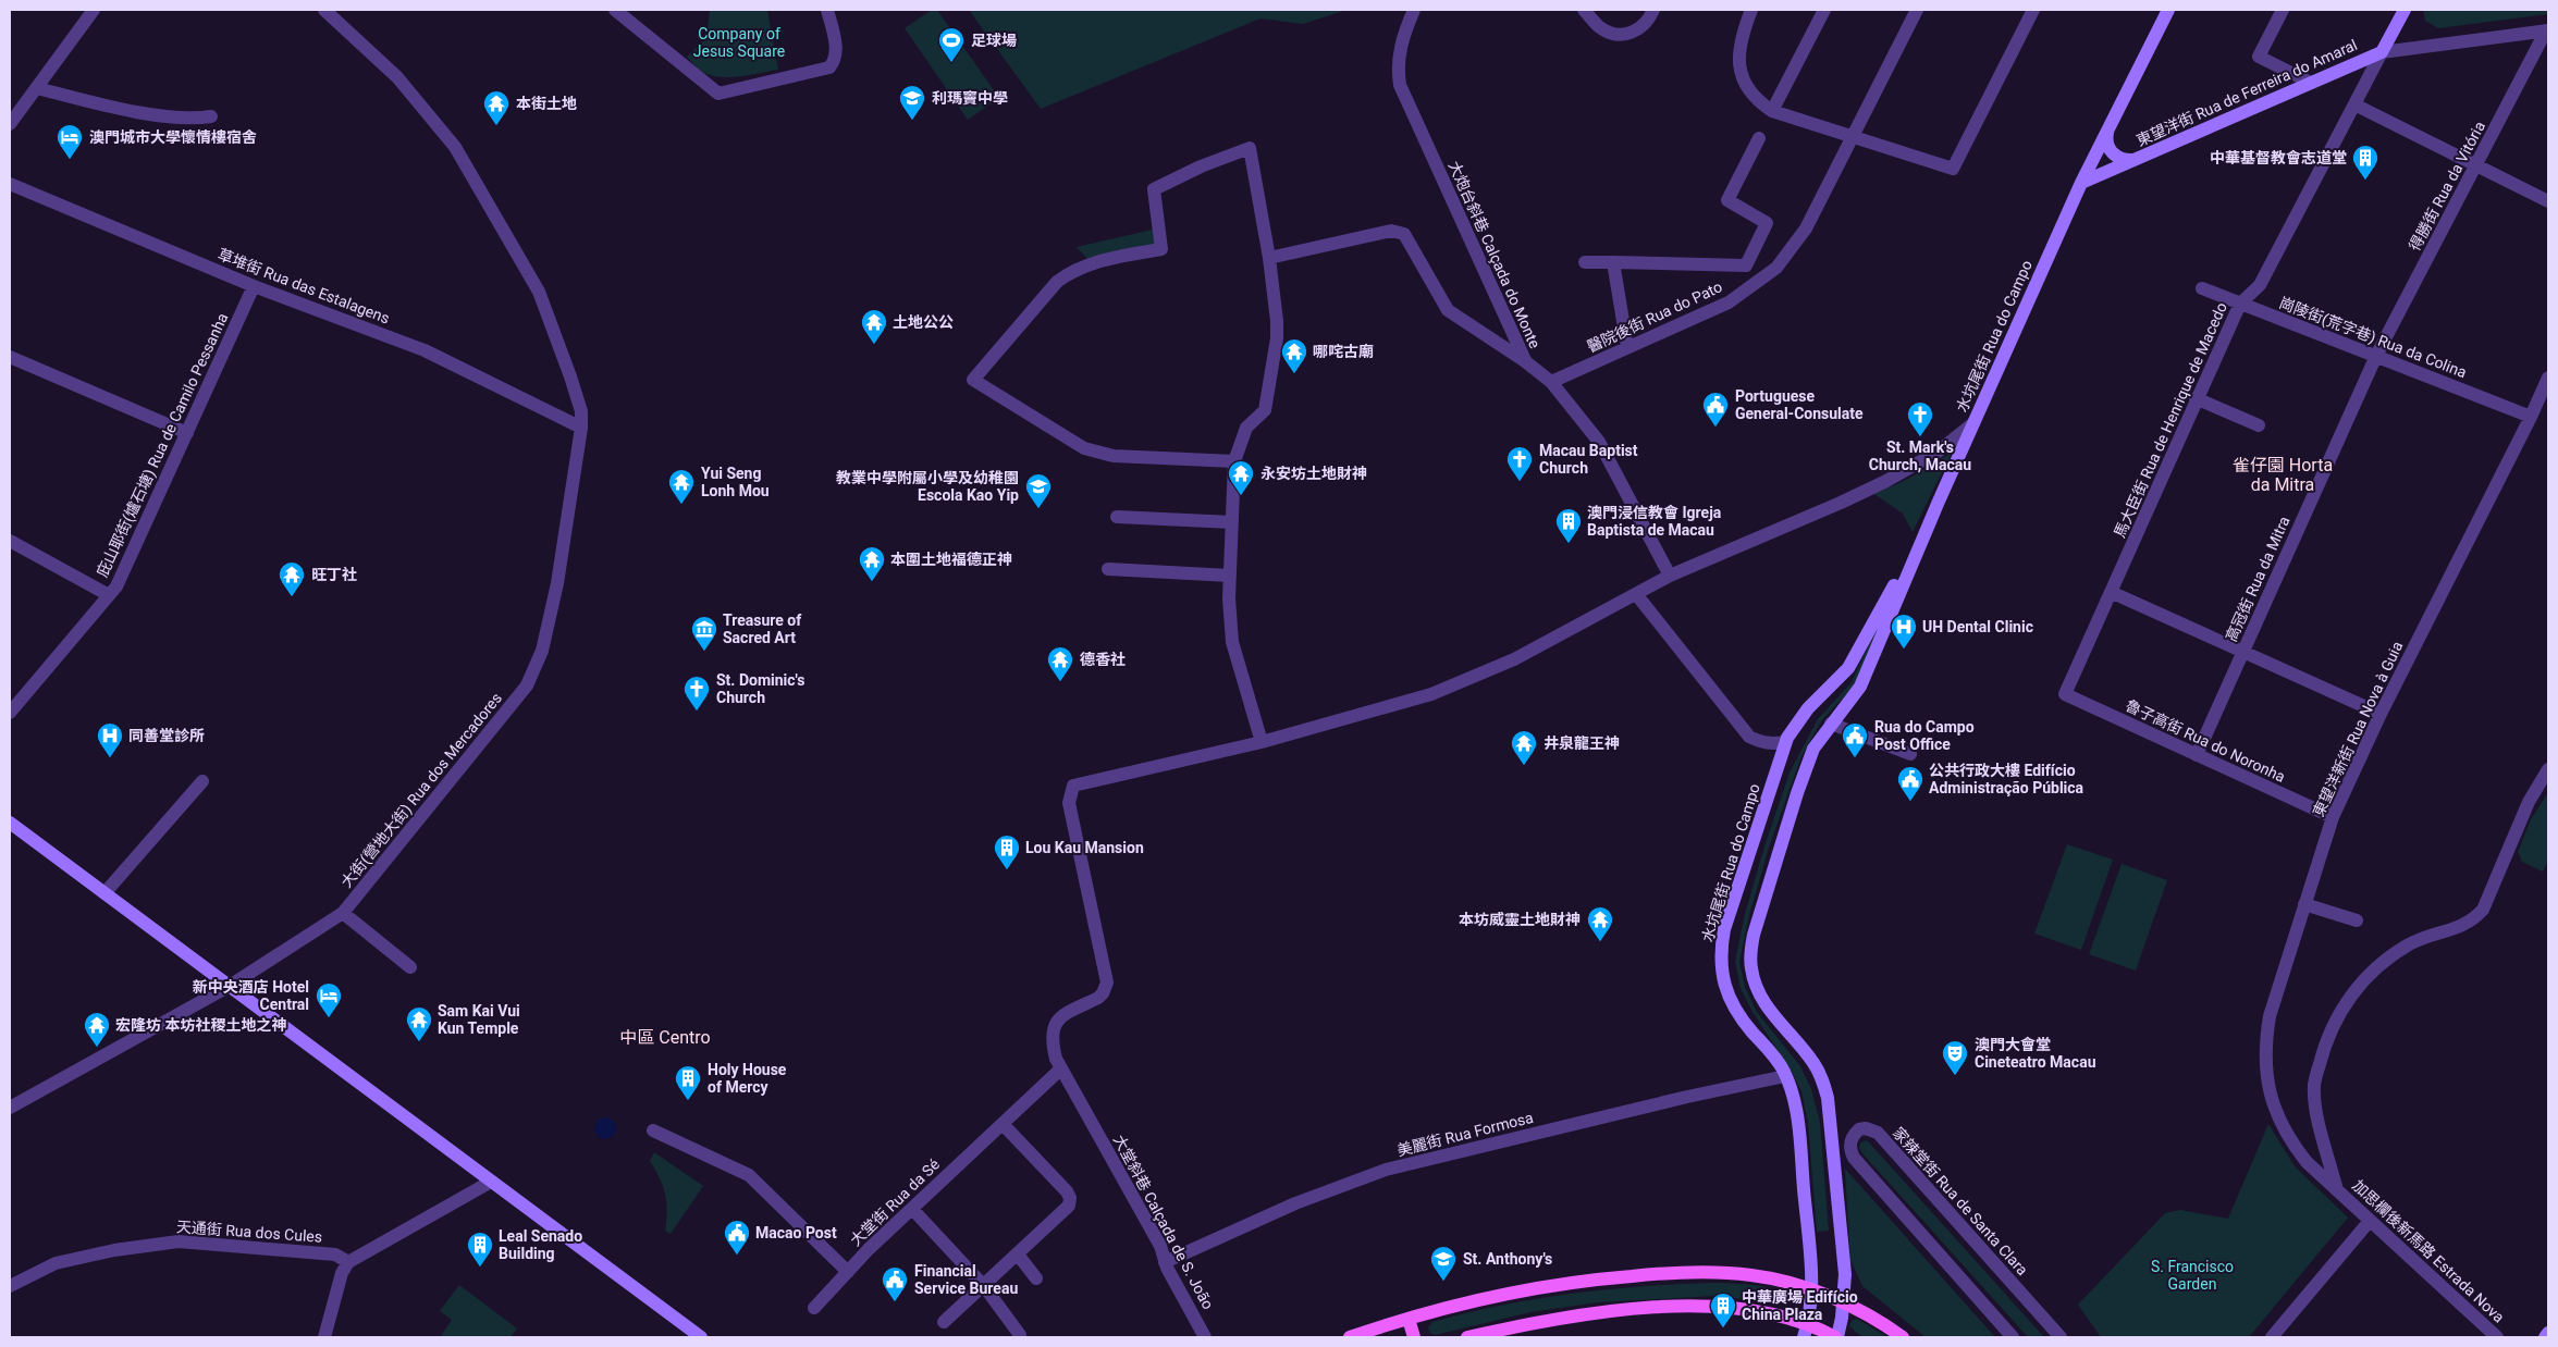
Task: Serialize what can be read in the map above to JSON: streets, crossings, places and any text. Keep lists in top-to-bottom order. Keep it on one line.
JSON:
{"streets":{"main road":["東望洋街 Rua de Ferreira do Amaral","水坑尾街 Rua do Campo"],"street":["得勝街 Rua da Vitória","大炮台斜巷 Calçada do Monte","草堆街 Rua das Estalagens","醫院後街 Rua do Pato","崗陵街(荒字巷) Rua da Colina","馬大臣街 Rua de Henrique de Macedo","庇山耶街(爐石塘) Rua de Camilo Pessanha","高冠街 Rua da Mitra","東望洋新街 Rua Nova à Guia","魯子高街 Rua do Noronha","大街(營地大街) Rua dos Mercadores","美麗街 Rua Formosa","家辣堂街 Rua de Santa Clara","大堂街 Rua da Sé","大堂斜巷 Calçada de S. João","天通街 Rua dos Cules","加思欄後新馬路 Estrada Nova"]},"crossings":[["東望洋街 Rua de Ferreira do Amaral","水坑尾街 Rua do Campo"],["東望洋街 Rua de Ferreira do Amaral","馬大臣街 Rua de Henrique de Macedo"],["得勝街 Rua da Vitória","崗陵街(荒字巷) Rua da Colina"],["得勝街 Rua da Vitória","高冠街 Rua da Mitra"],["大炮台斜巷 Calçada do Monte","醫院後街 Rua do Pato"],["草堆街 Rua das Estalagens","庇山耶街(爐石塘) Rua de Camilo Pessanha"],["草堆街 Rua das Estalagens","大街(營地大街) Rua dos Mercadores"],["水坑尾街 Rua do Campo","美麗街 Rua Formosa"],["崗陵街(荒字巷) Rua da Colina","馬大臣街 Rua de Henrique de Macedo"],["崗陵街(荒字巷) Rua da Colina","高冠街 Rua da Mitra"],["崗陵街(荒字巷) Rua da Colina","東望洋新街 Rua Nova à Guia"],["馬大臣街 Rua de Henrique de Macedo","魯子高街 Rua do Noronha"],["高冠街 Rua da Mitra","魯子高街 Rua do Noronha"],["東望洋新街 Rua Nova à Guia","魯子高街 Rua do Noronha"],["東望洋新街 Rua Nova à Guia","加思欄後新馬路 Estrada Nova"],["美麗街 Rua Formosa","大堂斜巷 Calçada de S. João"],["大堂街 Rua da Sé","大堂斜巷 Calçada de S. João"]],"districts":["雀仔園 Horta da Mitra","中區 Centro"],"parks":["Company of Jesus Square","S. Francisco Garden"],"places":{"sports":["足球場"],"school or university":["利瑪竇中學","教業中學附屬小學及幼稚園 Escola Kao Yip","St. Anthony's"],"temple":["本街土地","土地公公","哪咤古廟","永安坊土地財神","Yui Seng Lonh Mou","本圍土地福德正神","旺丁社","德香社","井泉龍王神","本坊威靈土地財神","Sam Kai Vui Kun Temple","宏隆坊 本坊社稷土地之神"],"hotel":["澳門城市大學懷情樓宿舍","新中央酒店 Hotel Central"],"building":["中華基督教會志道堂","澳門浸信教會 Igreja Baptista de Macau","Lou Kau Mansion","Holy House of Mercy","Leal Senado Building","中華廣場 Edifício China Plaza"],"public building":["Portuguese General-Consulate","Rua do Campo Post Office","公共行政大樓 Edifício Administração Pública","Macao Post","Financial Service Bureau"],"church":["St. Mark's Church, Macau","Macau Baptist Church","St. Dominic's Church"],"hospital":["UH Dental Clinic","同善堂診所"],"museum":["Treasure of Sacred Art"],"theatre":["澳門大會堂 Cineteatro Macau"]}}
